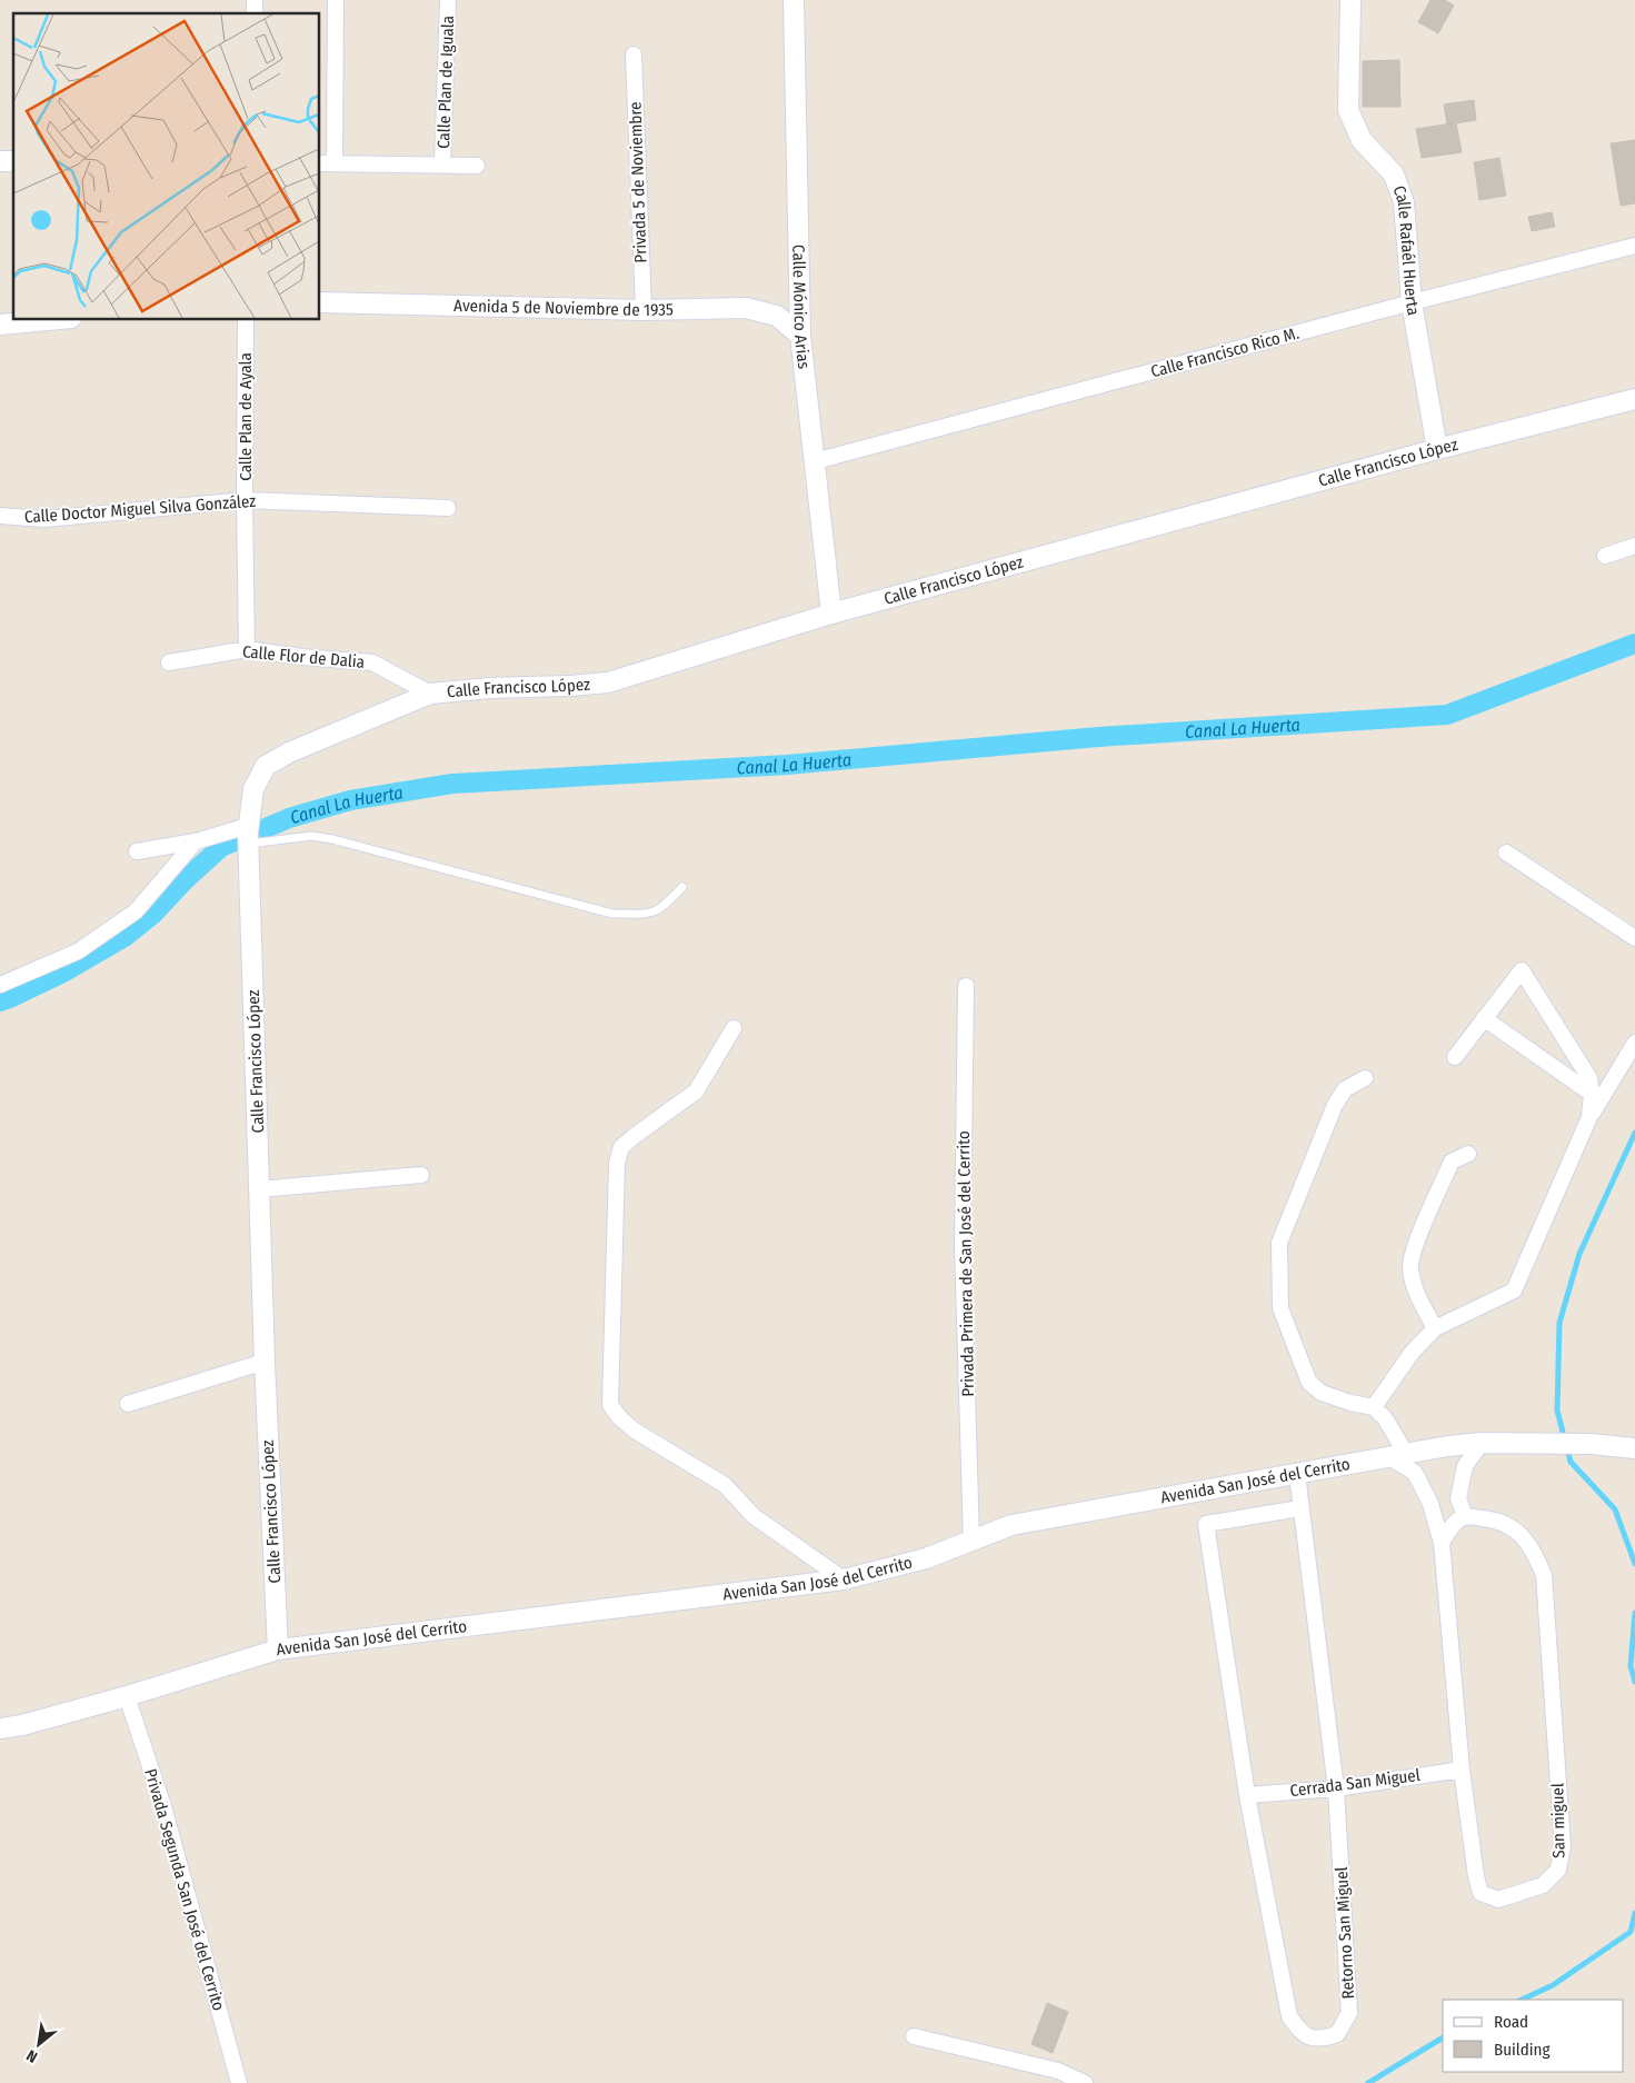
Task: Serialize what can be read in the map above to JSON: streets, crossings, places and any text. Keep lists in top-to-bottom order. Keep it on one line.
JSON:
{"streets":{"street":["Calle Plan de Iguala","Privada 5 de Noviembre","Calle Rafaél Huerta","Avenida 5 de Noviembre de 1935","Calle Mónico Arias","Calle Francisco Rico M.","Calle Plan de Ayala","Calle Francisco López","Calle Doctor Miguel Silva González","Calle Flor de Dalia","Privada Primera de San José del Cerrito","Avenida San José del Cerrito","Cerrada San Miguel","San miguel","Privada Segunda San José del Cerrito","Retorno San Miguel"]},"crossings":[["Privada 5 de Noviembre","Avenida 5 de Noviembre de 1935"],["Calle Rafaél Huerta","Calle Francisco Rico M."],["Calle Rafaél Huerta","Calle Francisco López"],["Avenida 5 de Noviembre de 1935","Calle Mónico Arias"],["Calle Mónico Arias","Calle Francisco Rico M."],["Calle Mónico Arias","Calle Francisco López"],["Calle Plan de Ayala","Calle Doctor Miguel Silva González"],["Calle Plan de Ayala","Calle Flor de Dalia"],["Calle Francisco López","Calle Flor de Dalia"],["Calle Francisco López","Avenida San José del Cerrito"],["Privada Primera de San José del Cerrito","Avenida San José del Cerrito"],["Avenida San José del Cerrito","San miguel"],["Avenida San José del Cerrito","Privada Segunda San José del Cerrito"],["Avenida San José del Cerrito","Retorno San Miguel"],["Cerrada San Miguel","San miguel"],["Cerrada San Miguel","Retorno San Miguel"]],"water":["Canal La Huerta"],"legend":["Road","Building"],"north":"bottom left"}
